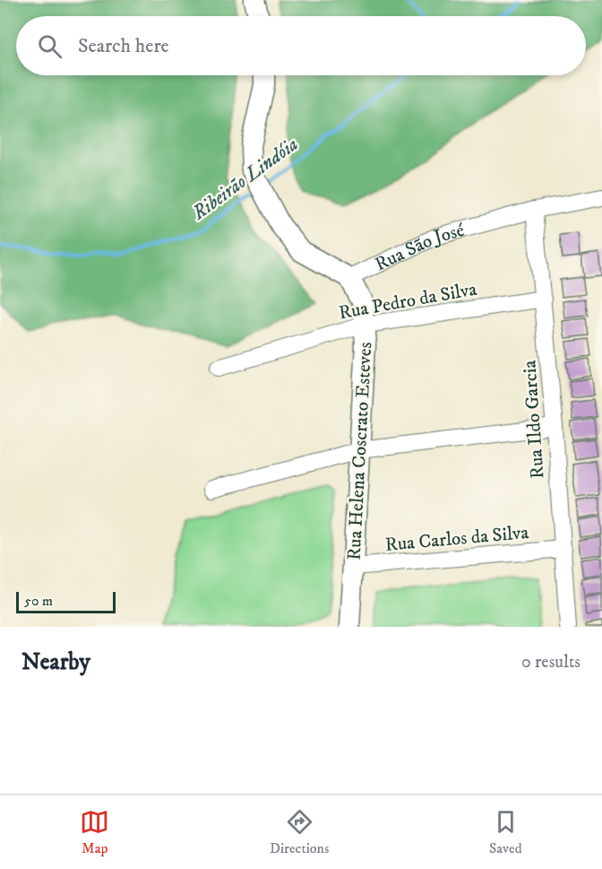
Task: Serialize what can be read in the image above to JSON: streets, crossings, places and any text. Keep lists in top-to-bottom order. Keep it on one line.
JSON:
{"streets":{"street":["Rua São José","Rua Pedro da Silva","Rua Ildo Garcia","Rua Helena Coscrato Esteves","Rua Carlos da Silva"]},"crossings":[["Rua São José","Rua Ildo Garcia"],["Rua São José","Rua Helena Coscrato Esteves"],["Rua Pedro da Silva","Rua Ildo Garcia"],["Rua Pedro da Silva","Rua Helena Coscrato Esteves"],["Rua Ildo Garcia","Rua Carlos da Silva"],["Rua Helena Coscrato Esteves","Rua Carlos da Silva"]],"water":["Ribeirão Lindóia"],"scale_bar":"50 m","page":{"search":"Search here","scale":"50 m","heading":["Nearby","0 results"],"nav":["Map","Directions","Saved"]}}
